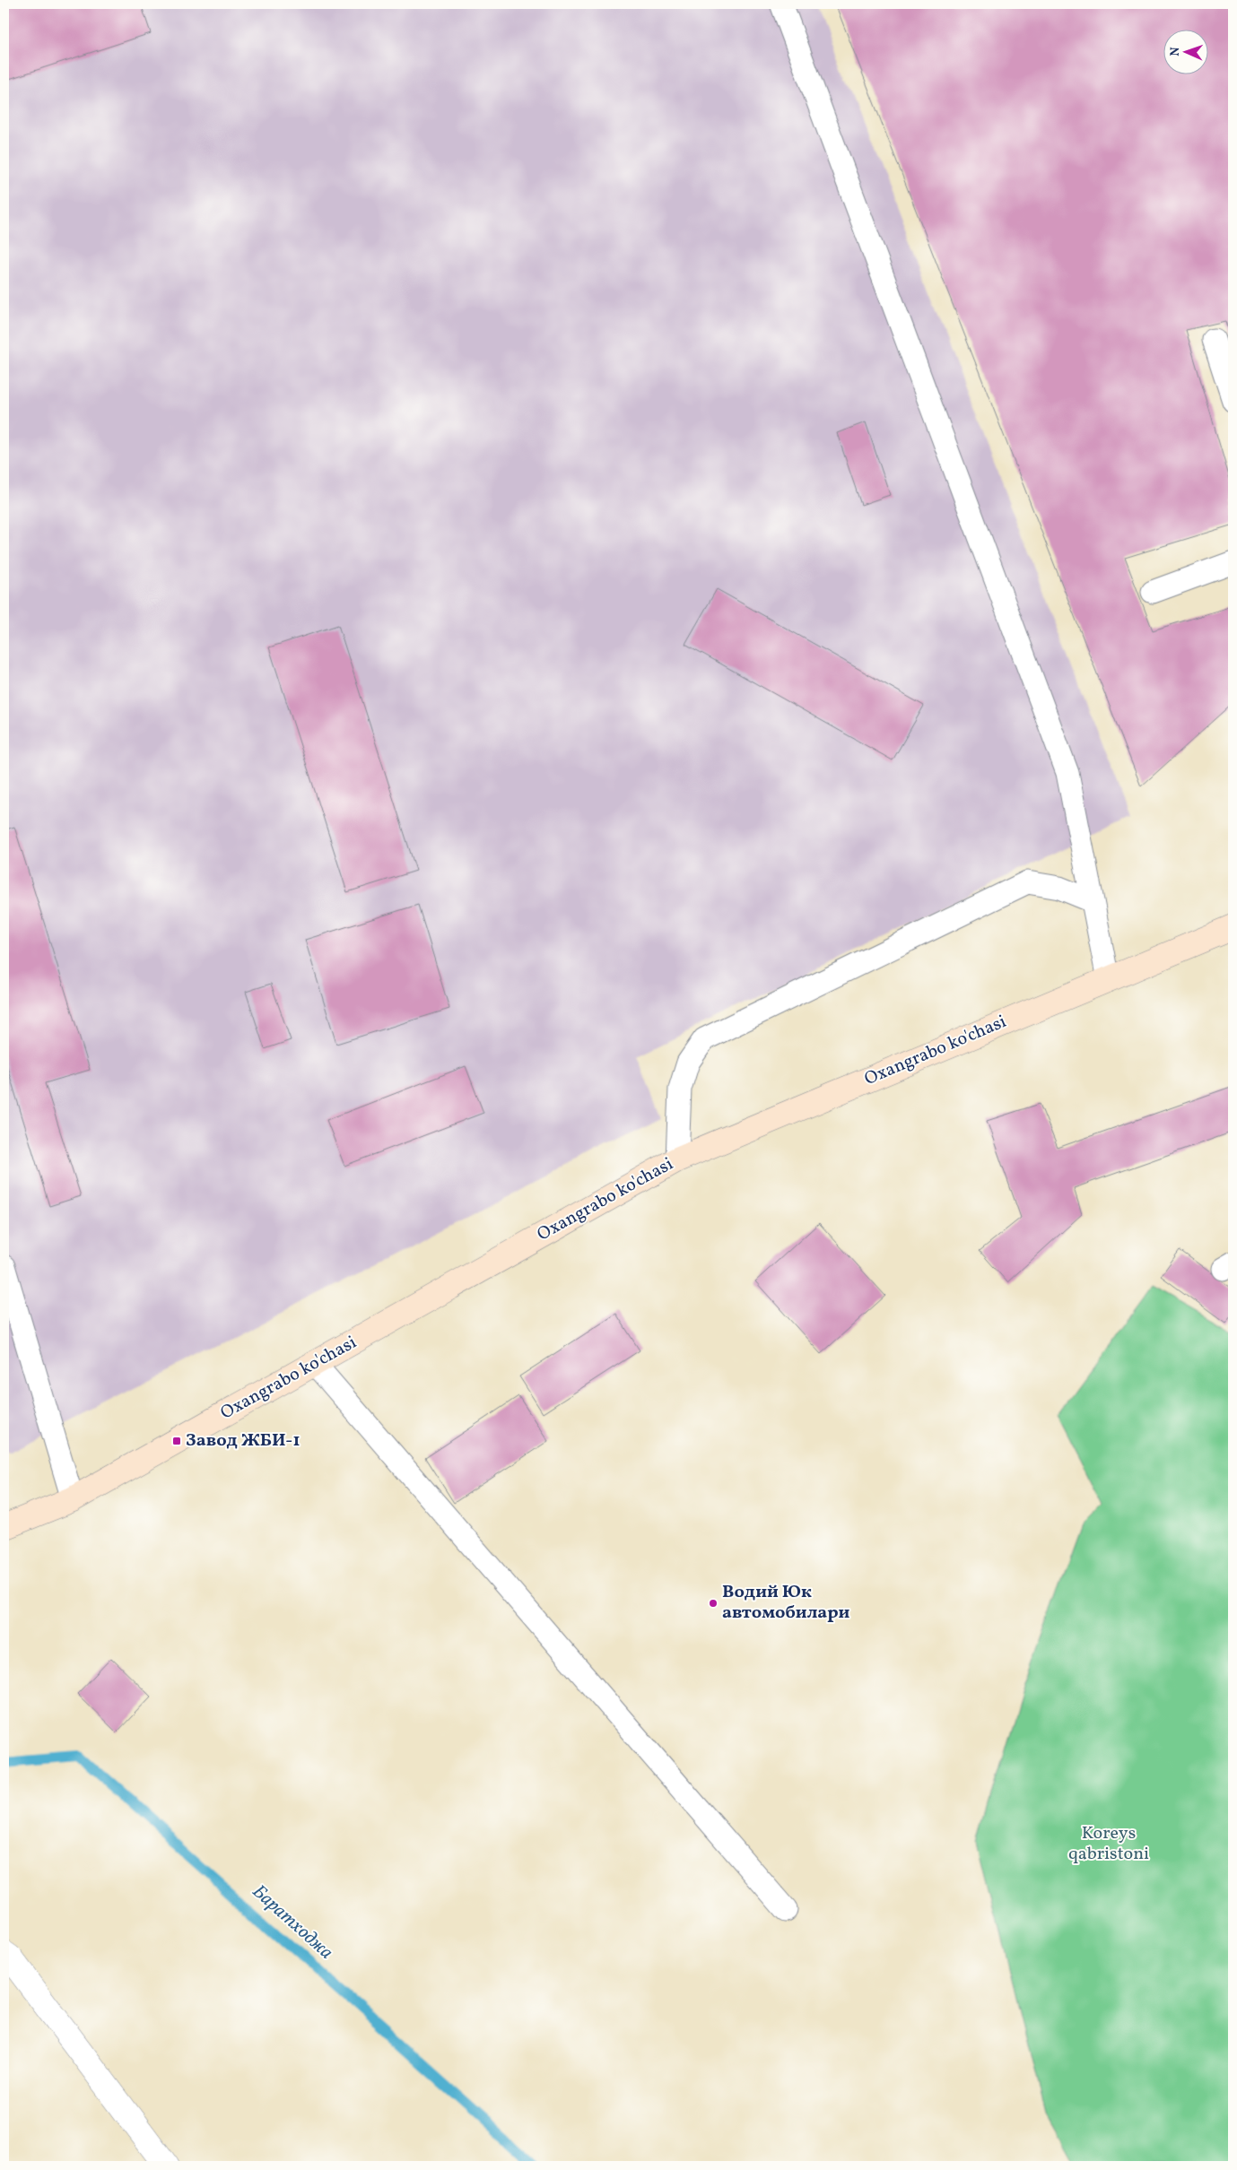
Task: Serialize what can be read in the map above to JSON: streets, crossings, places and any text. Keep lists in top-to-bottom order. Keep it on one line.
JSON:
{"streets":{"main road":["Oxangrabo ko'chasi"]},"water":["Баратходжа"],"parks":["Koreys qabristoni"],"places":{"transit":["Завод ЖБИ-1"],"other":["Водий Юк автомобилари"]},"north":"left"}
